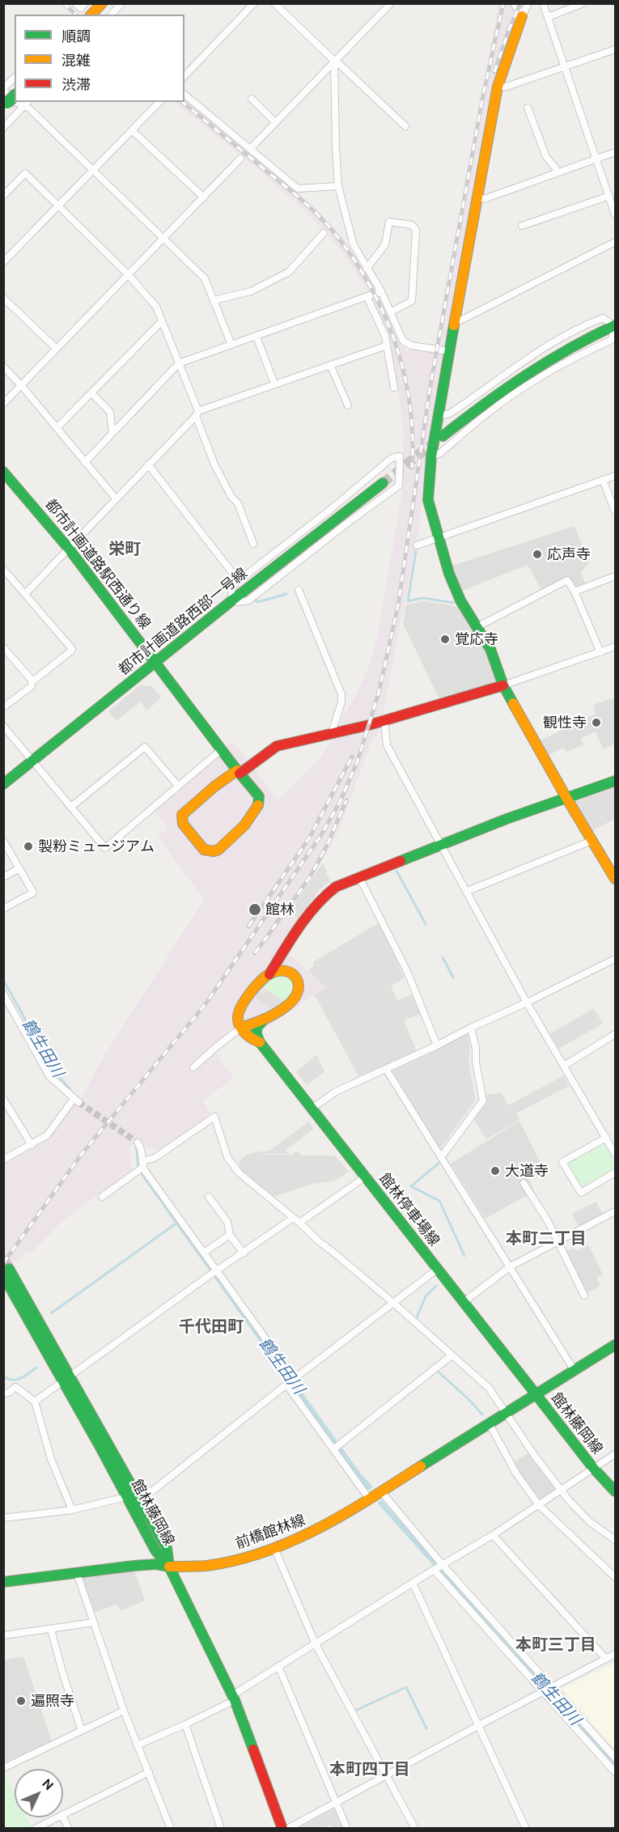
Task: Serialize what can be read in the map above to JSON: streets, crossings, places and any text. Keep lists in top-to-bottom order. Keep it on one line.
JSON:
{"streets":{"main road":["都市計画道路駅西通り線","都市計画道路西部一号線","館林停車場線","館林藤岡線","前橋館林線"]},"crossings":[["都市計画道路駅西通り線","都市計画道路西部一号線"],["館林停車場線","館林藤岡線"],["館林停車場線","前橋館林線"],["館林藤岡線","前橋館林線"]],"districts":["栄町","本町二丁目","千代田町","本町三丁目","本町四丁目"],"water":["鶴生田川"],"places":["応声寺","覚応寺","観性寺","製粉ミュージアム","館林","大道寺","遍照寺"],"legend":["順調","混雑","渋滞"],"north":"top right"}
